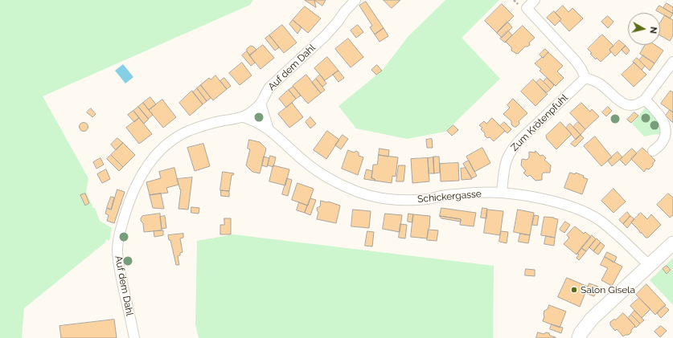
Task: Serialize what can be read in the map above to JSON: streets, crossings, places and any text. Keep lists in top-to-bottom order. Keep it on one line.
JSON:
{"streets":{"street":["Auf dem Dahl","Zum Krötenpfuhl","Schickergasse"]},"crossings":[["Auf dem Dahl","Schickergasse"],["Zum Krötenpfuhl","Schickergasse"]],"places":["Salon Gisela"],"north":"right"}
